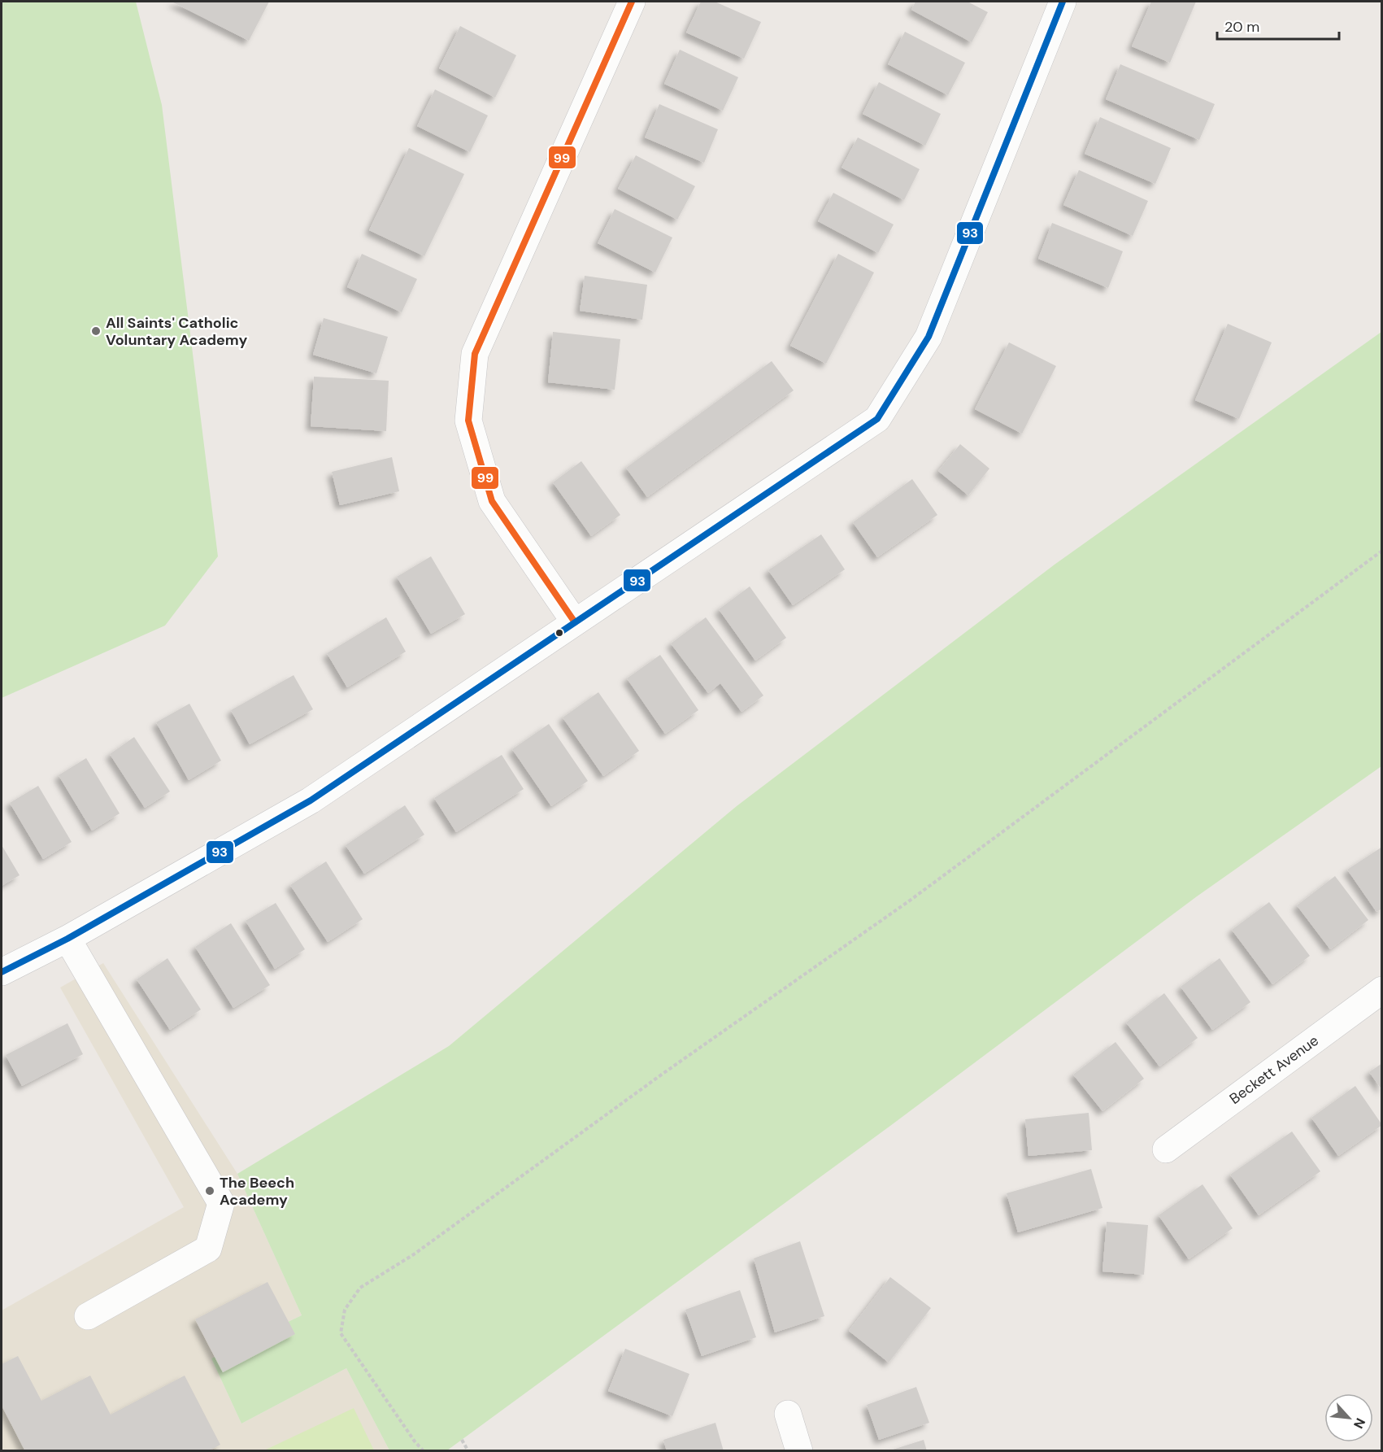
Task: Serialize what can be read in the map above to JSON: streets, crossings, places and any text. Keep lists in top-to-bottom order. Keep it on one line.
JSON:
{"streets":{"street":["Beckett Avenue"]},"places":["All Saints' Catholic Voluntary Academy","The Beech Academy"],"lines":["transit line 99","transit line 93"],"scale_bar":"20 m","north":"bottom right"}
